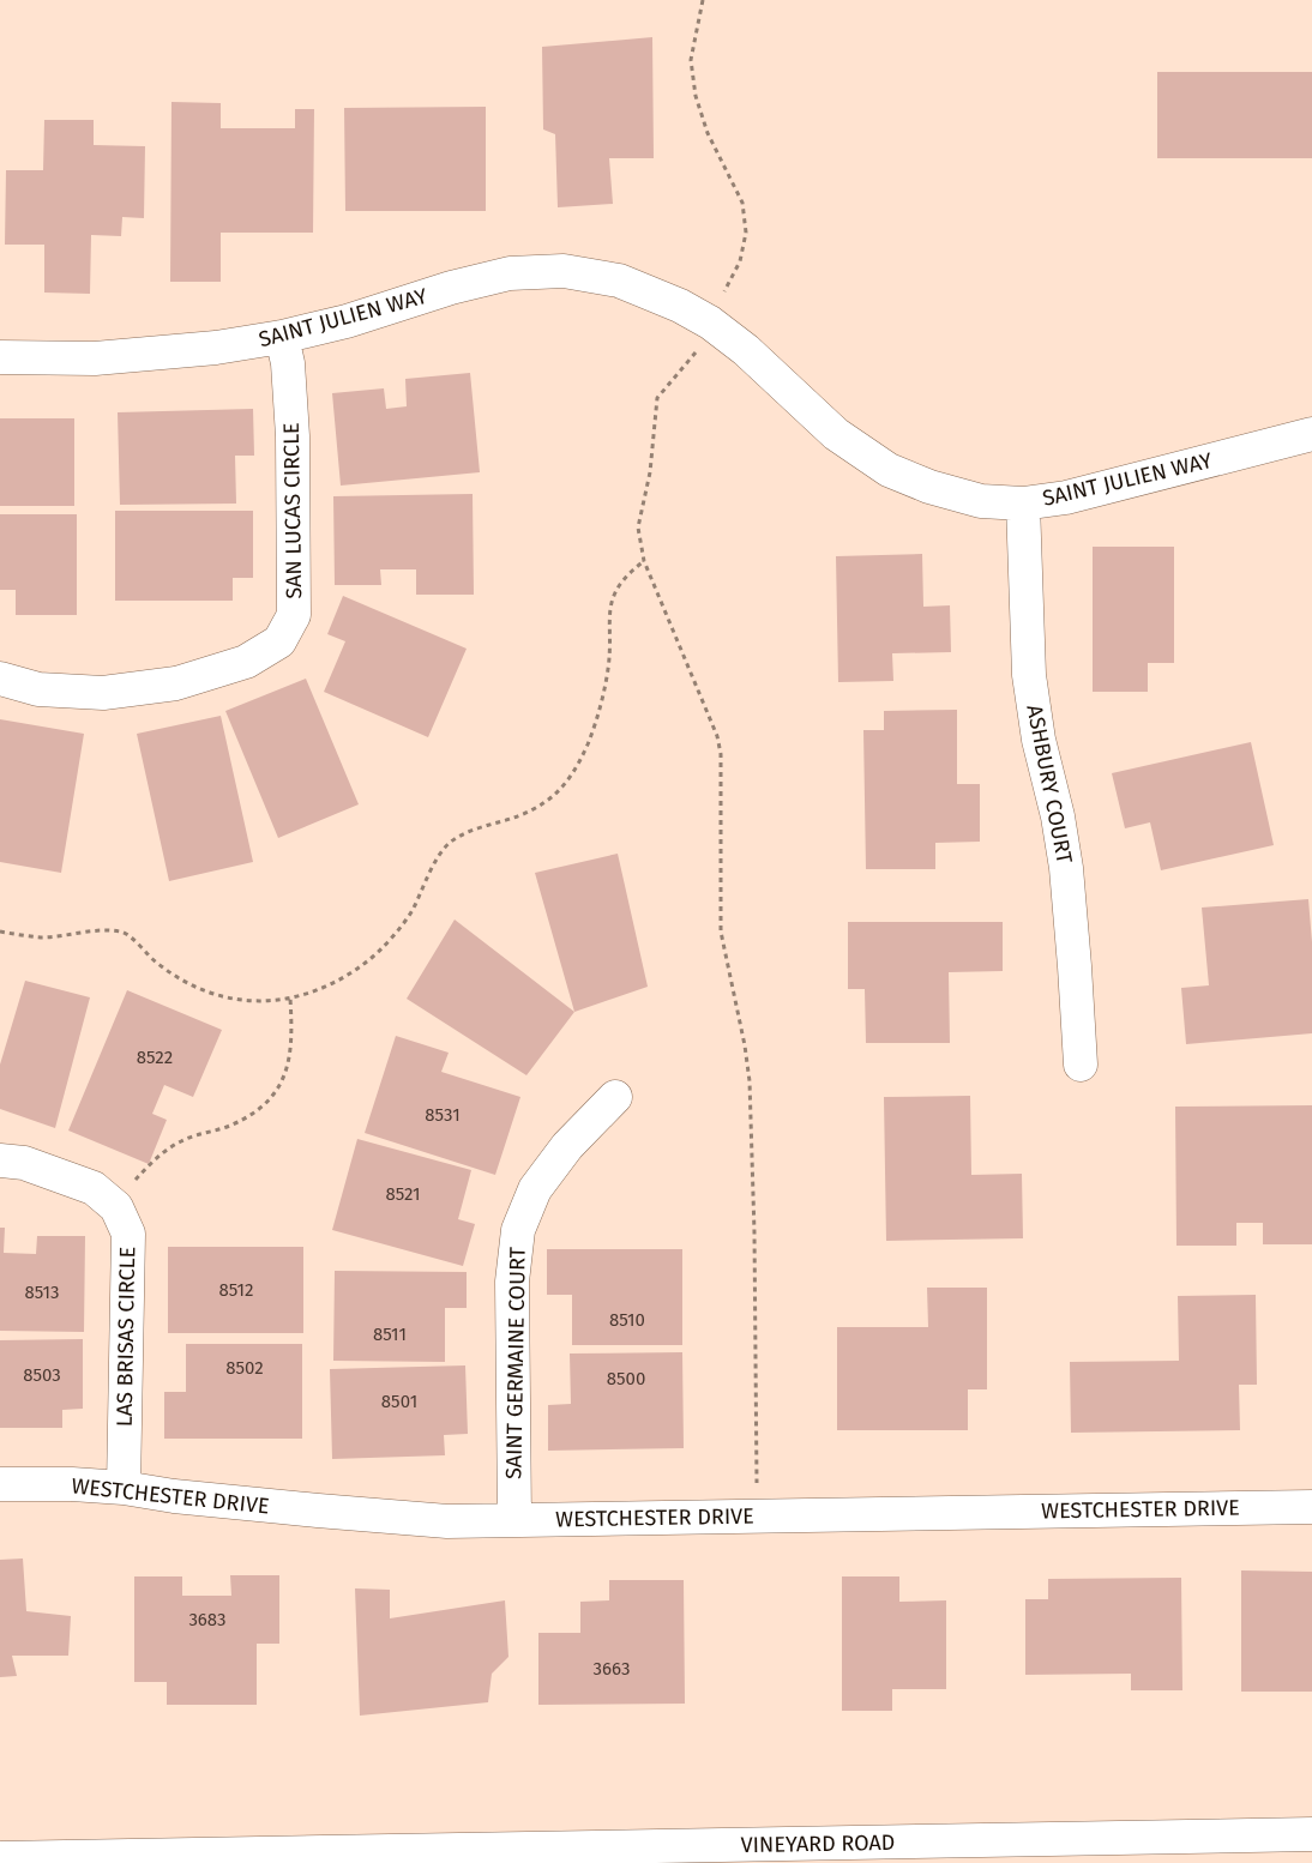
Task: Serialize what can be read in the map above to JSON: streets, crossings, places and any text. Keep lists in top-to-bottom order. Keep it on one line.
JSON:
{"streets":{"street":["SAINT JULIEN WAY","SAN LUCAS CIRCLE","ASHBURY COURT","LAS BRISAS CIRCLE","SAINT GERMAINE COURT","WESTCHESTER DRIVE","VINEYARD ROAD"]},"crossings":[["SAINT JULIEN WAY","SAN LUCAS CIRCLE"],["SAINT JULIEN WAY","ASHBURY COURT"],["LAS BRISAS CIRCLE","WESTCHESTER DRIVE"],["SAINT GERMAINE COURT","WESTCHESTER DRIVE"]],"house_numbers":["8522","8531","8521","8512","8513","8510","8511","8502","8503","8500","8501","3683","3663"]}
